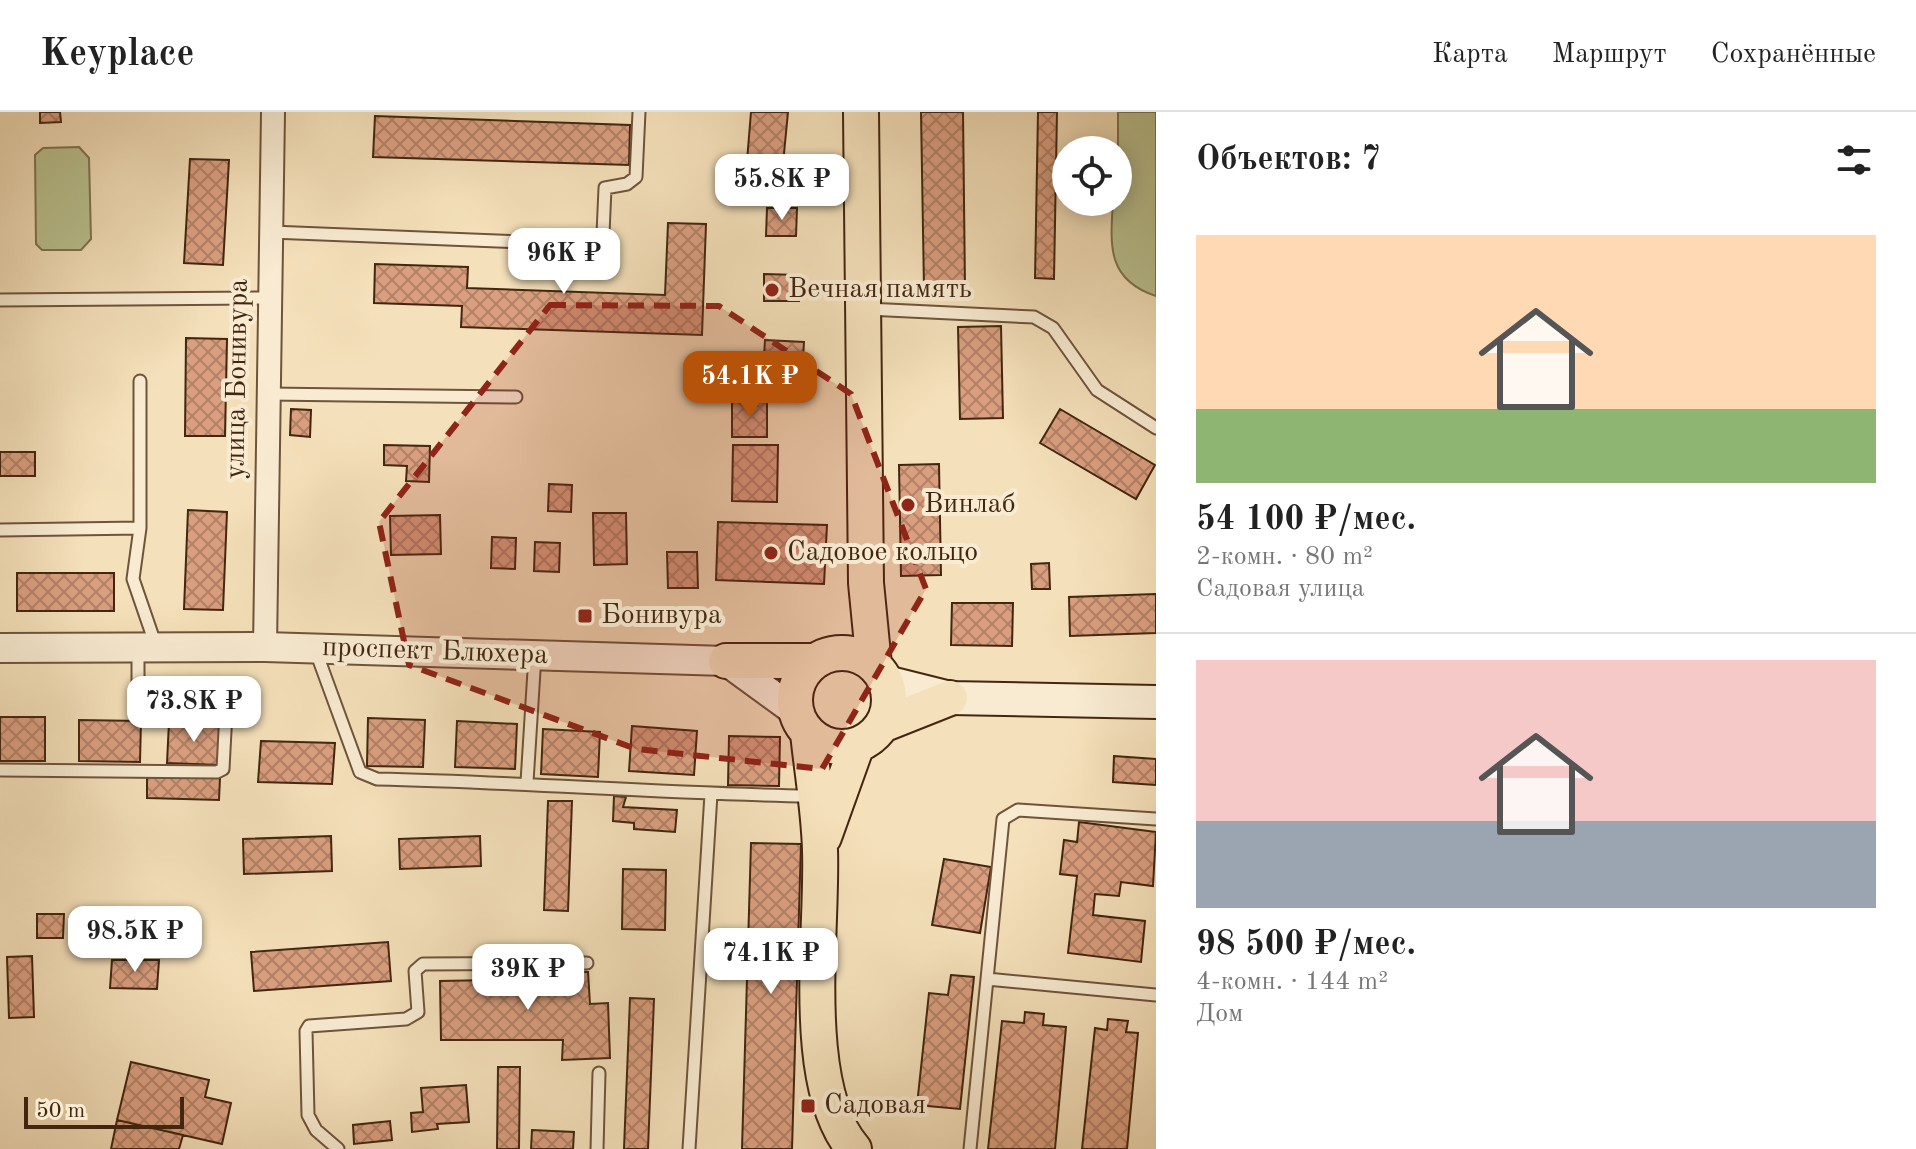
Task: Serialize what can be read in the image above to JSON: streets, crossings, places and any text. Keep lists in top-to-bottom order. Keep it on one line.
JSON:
{"streets":{"street":["улица Бонивура","проспект Блюхера"]},"crossings":[["улица Бонивура","проспект Блюхера"]],"places":{"other":["Вечная память","Винлаб","Садовое кольцо"],"transit":["Бонивура","Садовая"]},"scale_bar":"50 m","page":{"header":"Keyplace","nav":["Карта","Маршрут","Сохранённые"],"heading":"Объектов: 7","price":["55.8K ₽","96K ₽","54.1K ₽","73.8K ₽","98.5K ₽","74.1K ₽","39K ₽"],"list":[{"name":"54 100 ₽/мес.","note":"2-комн. · 80 m² · Садовая улица"},{"name":"98 500 ₽/мес.","note":"4-комн. · 144 m² · Дом"}],"scale":"50 m"}}
